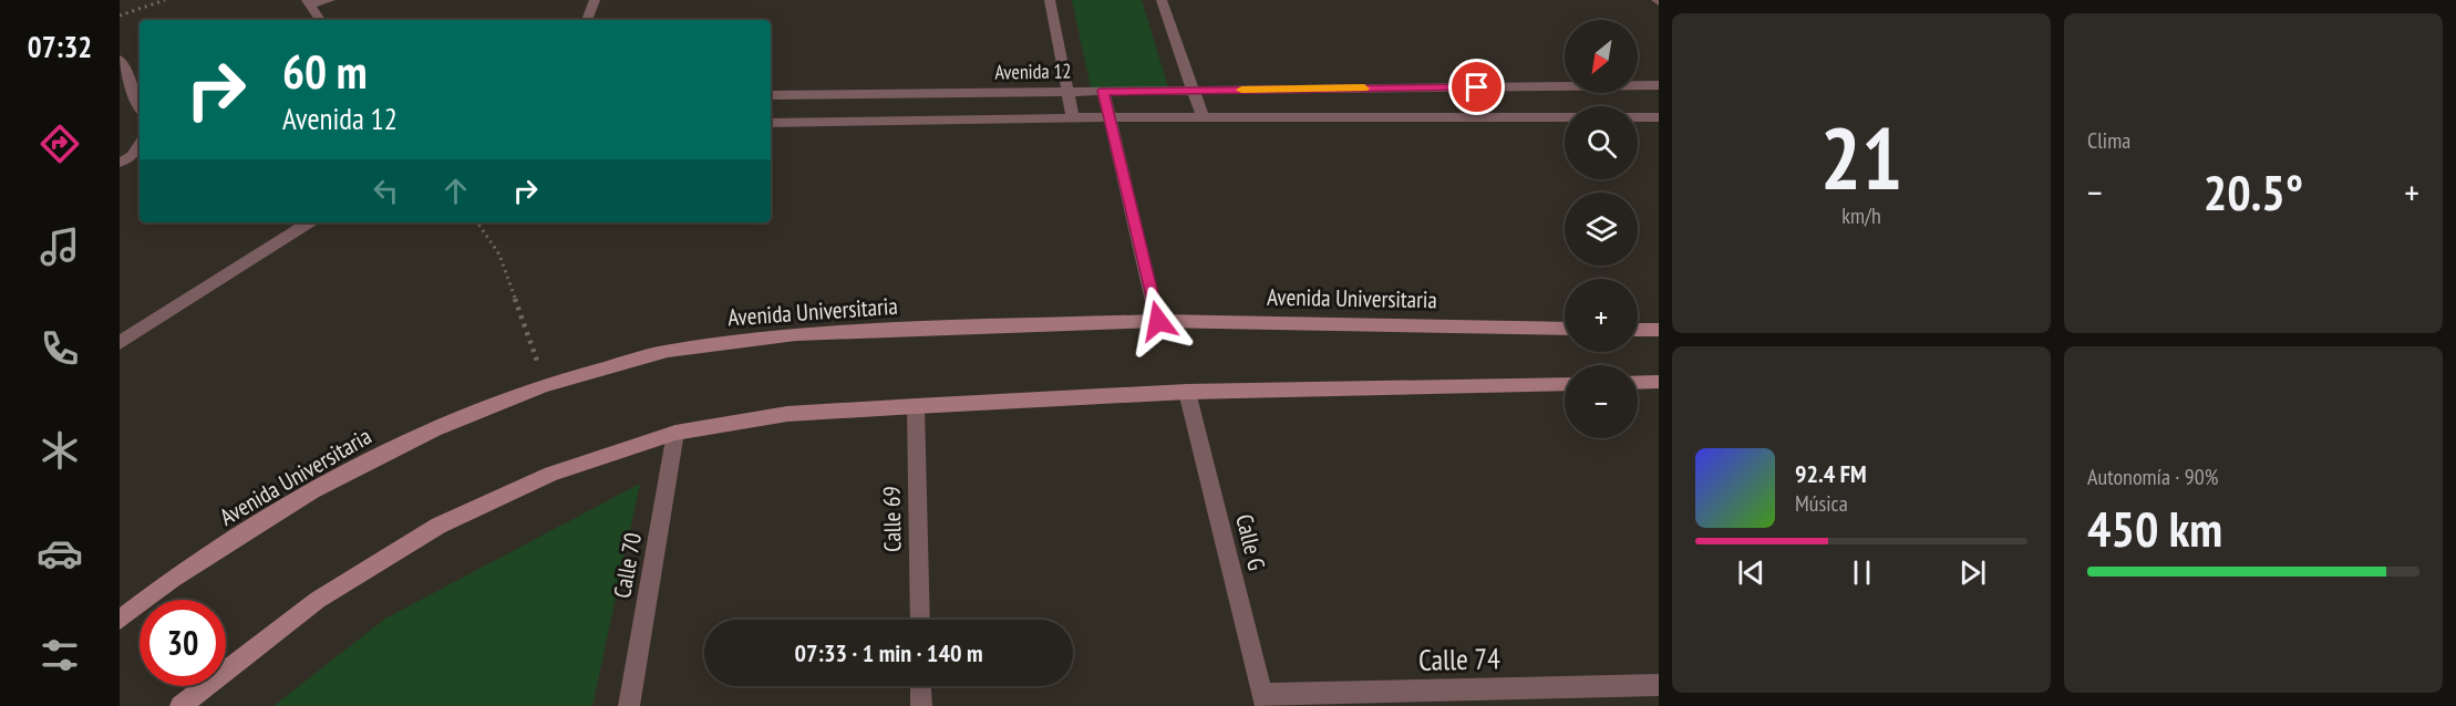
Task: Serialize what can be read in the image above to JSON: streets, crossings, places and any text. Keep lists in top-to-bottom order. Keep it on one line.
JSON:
{"streets":{"street":["Avenida 12","Avenida Universitaria","Calle 69","Calle G","Calle 70","Calle 74"]},"crossings":[["Calle G","Calle 74"]],"north":"bottom left","page":{"tabs":"07:32","tile":[["21","km/h"],"Clima",["Autonomía · 90%","450 km"]],"map_buttons":["+","−"],"turn":["60 m","Avenida 12"],"heat":["−","20.5°","+"],"song":["92.4 FM","Música"],"limit":"30","trip":"07:33 · 1 min · 140 m"}}
